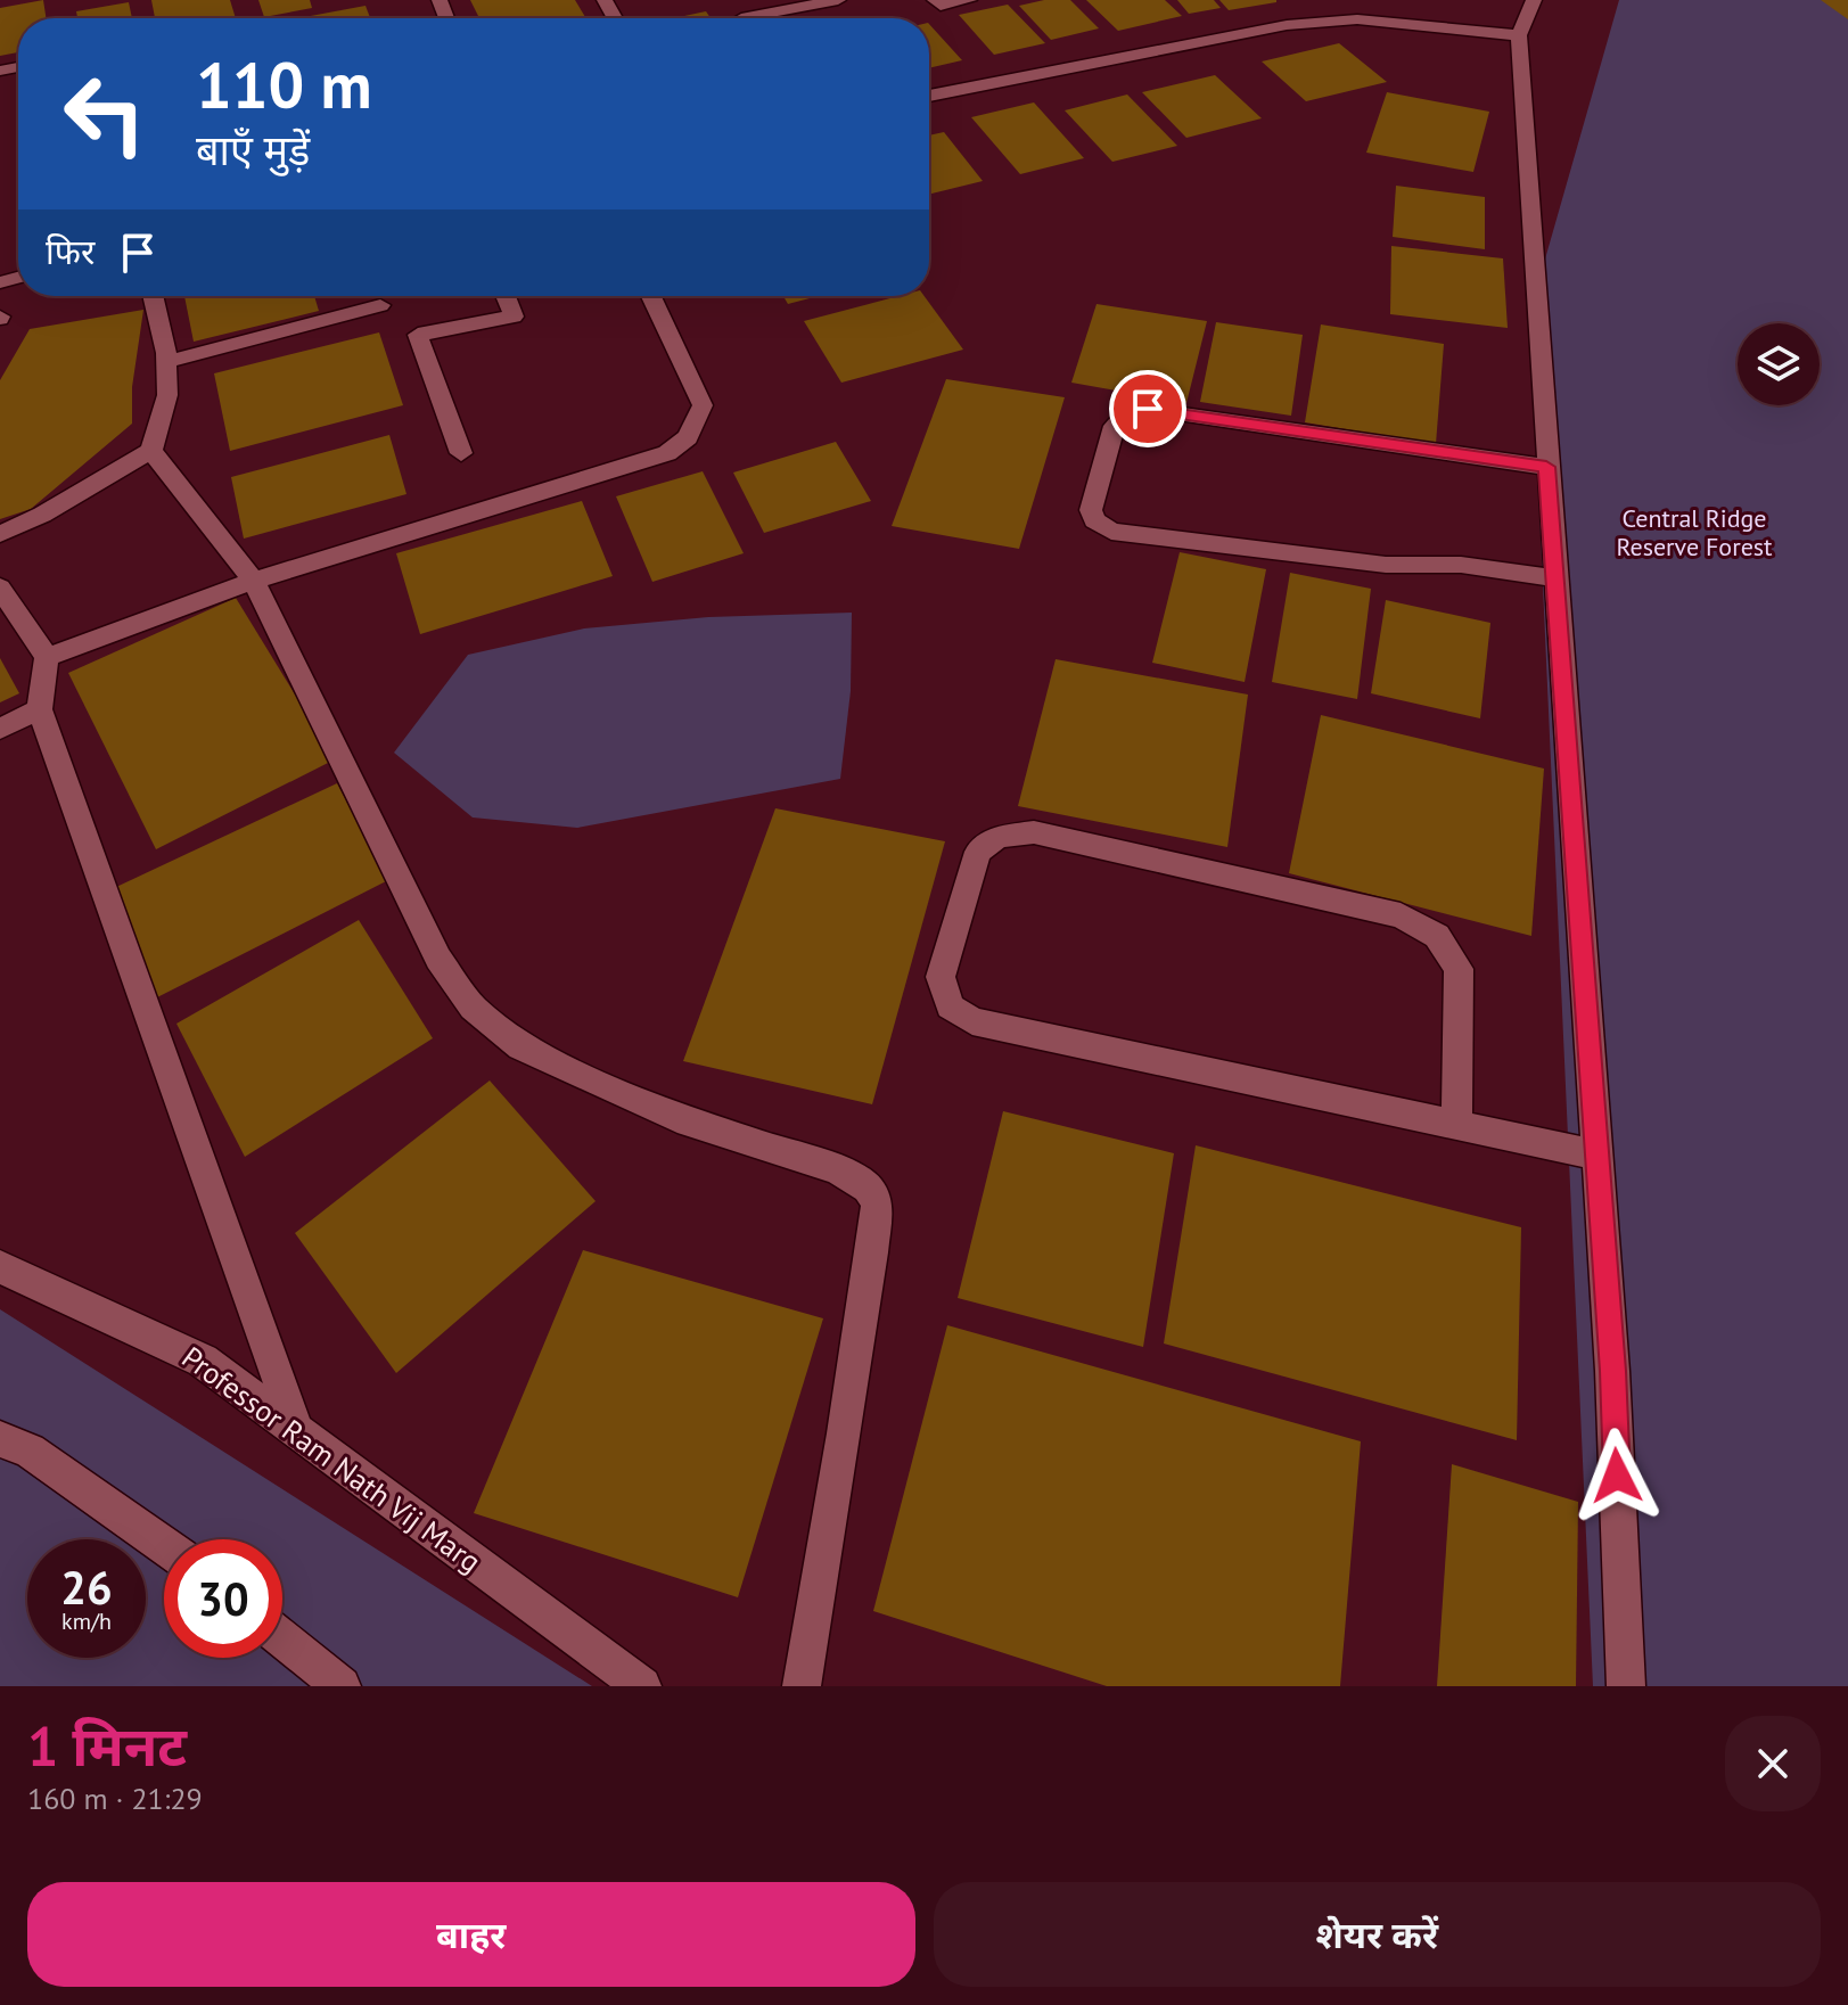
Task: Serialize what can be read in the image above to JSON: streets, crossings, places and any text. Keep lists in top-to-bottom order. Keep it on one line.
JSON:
{"streets":{"street":["Professor Ram Nath Vij Marg"]},"parks":["Central Ridge Reserve Forest"],"page":{"turn":["110 m","बाएँ मुड़ें"],"then":"फिर","speed":"26 km/h","limit":"30","heading":["1 मिनट","160 m · 21:29"],"buttons":["बाहर","शेयर करें"]}}
